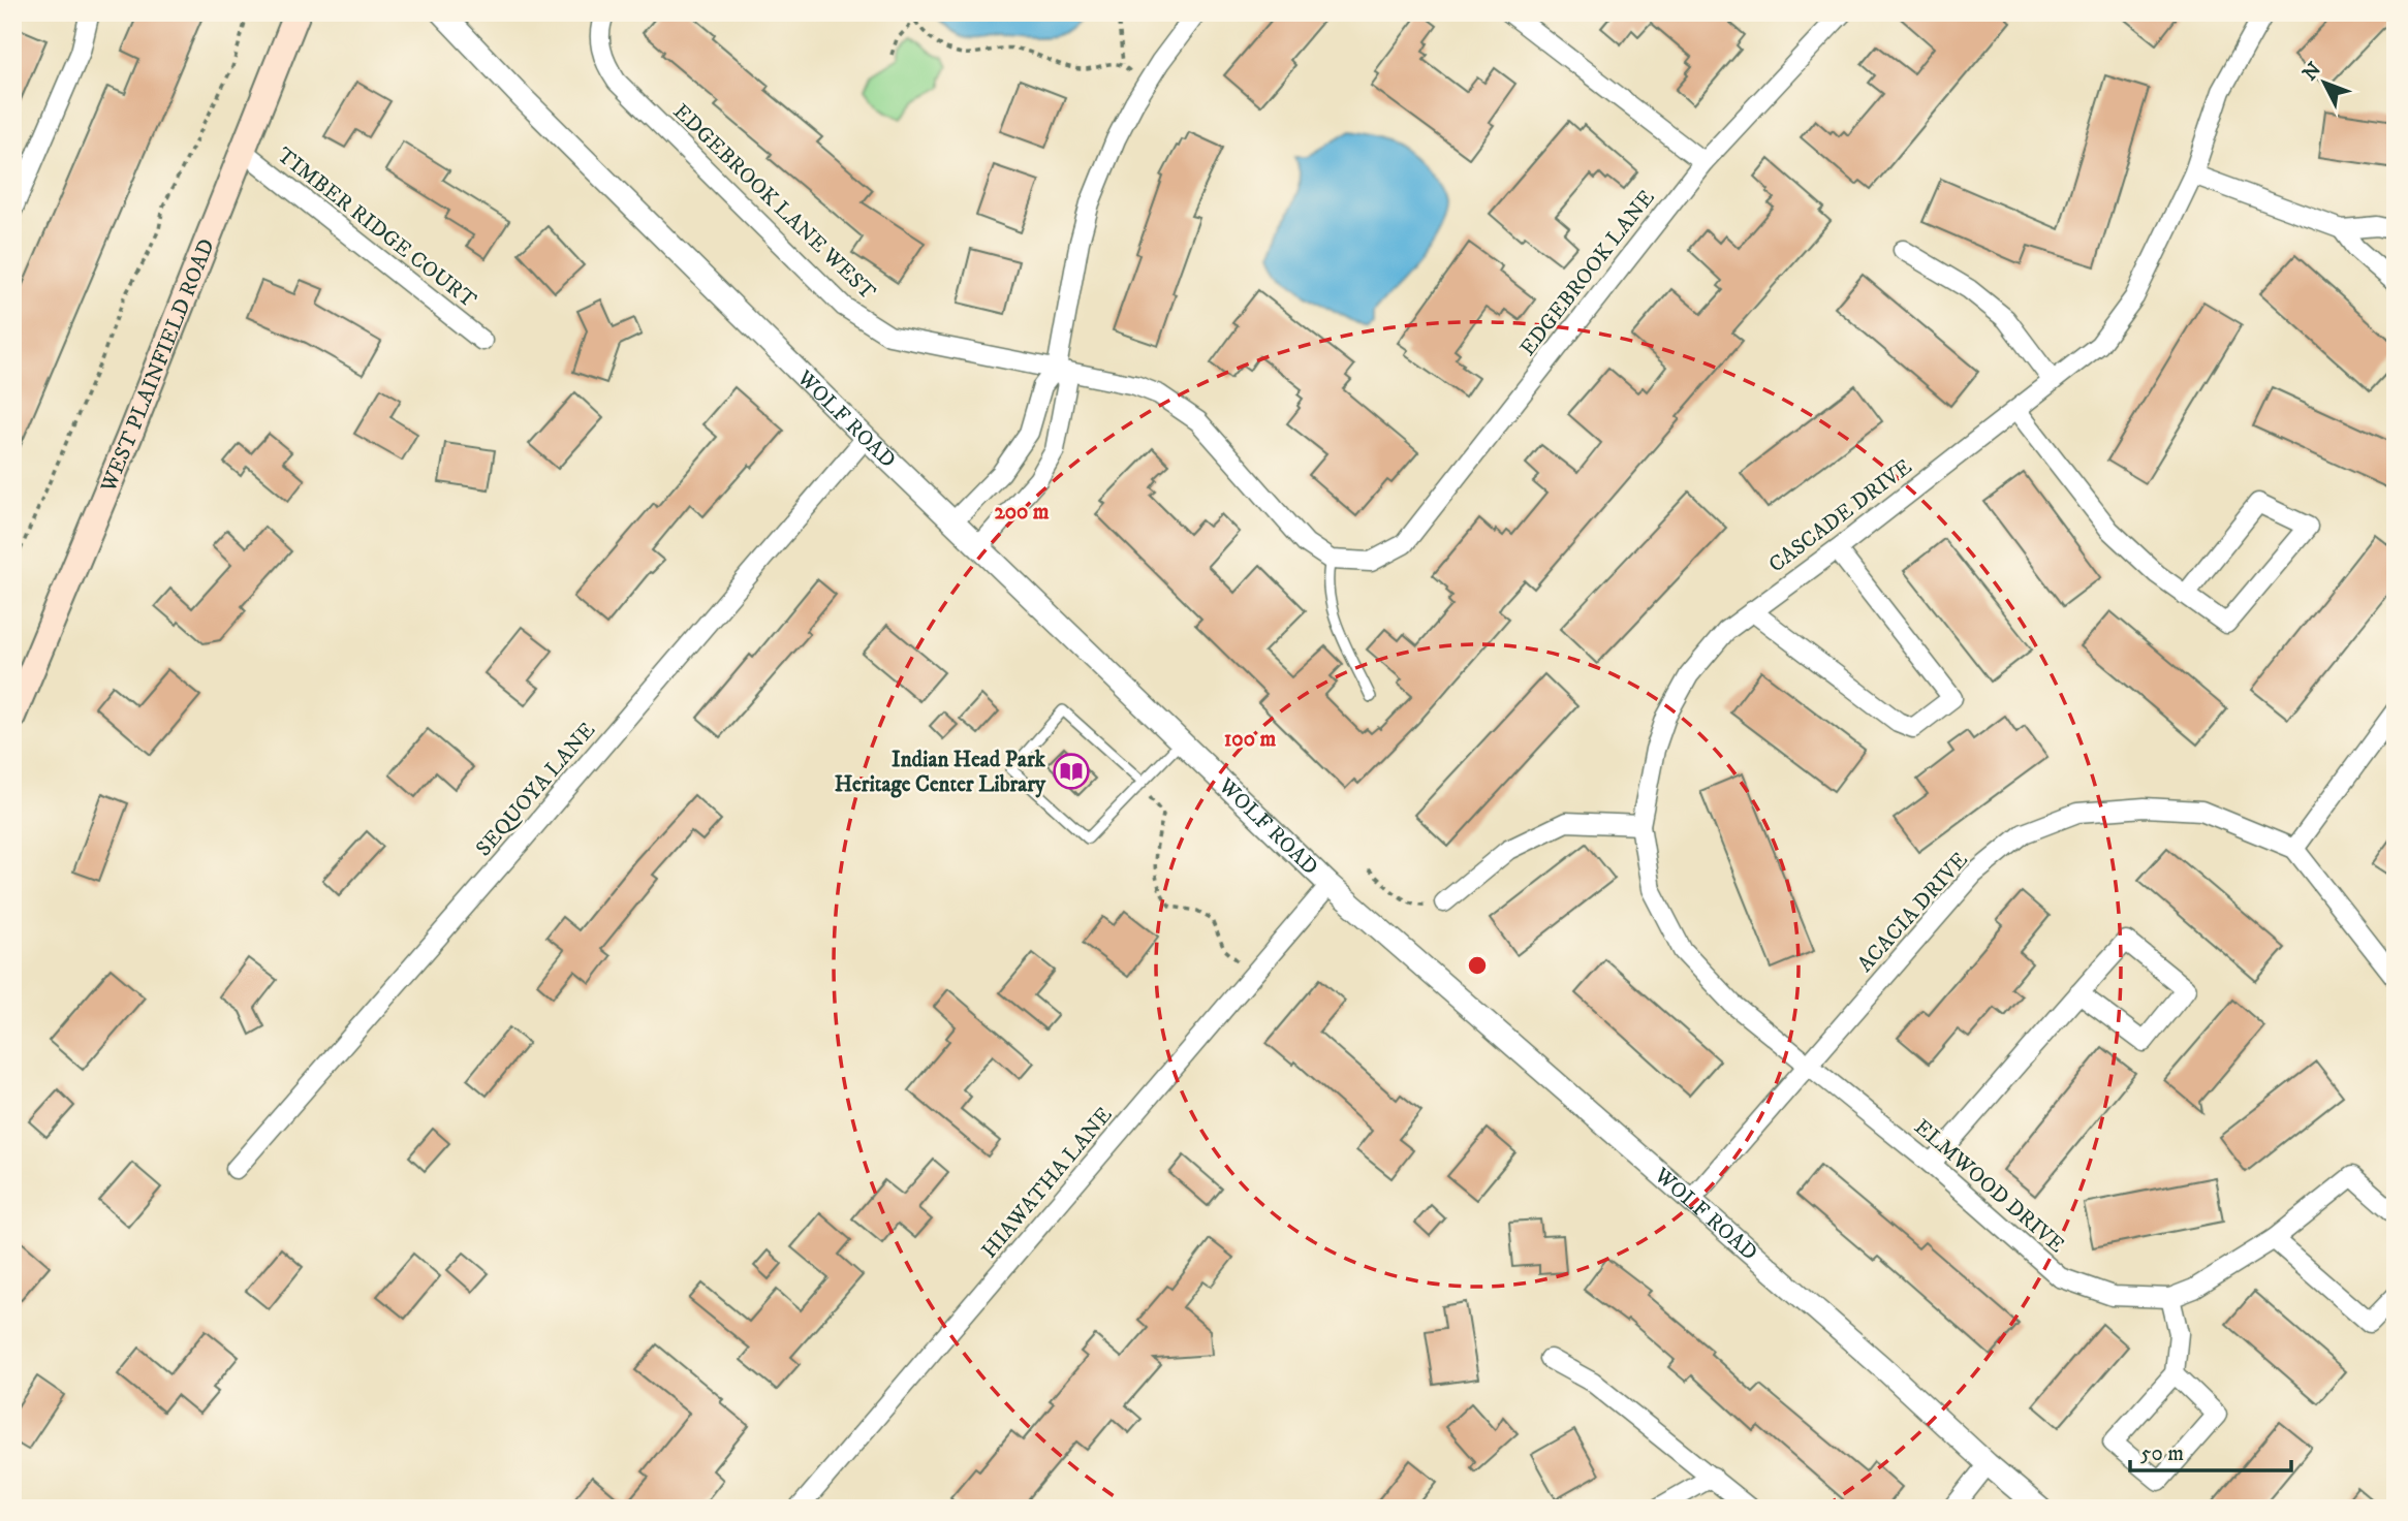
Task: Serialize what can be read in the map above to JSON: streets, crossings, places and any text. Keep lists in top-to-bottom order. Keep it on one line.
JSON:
{"streets":{"main road":["WEST PLAINFIELD ROAD"],"street":["EDGEBROOK LANE WEST","TIMBER RIDGE COURT","EDGEBROOK LANE","WOLF ROAD","CASCADE DRIVE","SEQUOYA LANE","ACACIA DRIVE","HIAWATHA LANE","ELMWOOD DRIVE"]},"crossings":[["EDGEBROOK LANE WEST","EDGEBROOK LANE"],["TIMBER RIDGE COURT","WEST PLAINFIELD ROAD"],["WOLF ROAD","SEQUOYA LANE"],["WOLF ROAD","ACACIA DRIVE"],["WOLF ROAD","HIAWATHA LANE"],["CASCADE DRIVE","ACACIA DRIVE"],["CASCADE DRIVE","ELMWOOD DRIVE"],["ACACIA DRIVE","ELMWOOD DRIVE"]],"places":{"library":["Indian Head Park Heritage Center Library"]},"scale_bar":"50 m","north":"top left","rings":["200 m","100 m"]}
